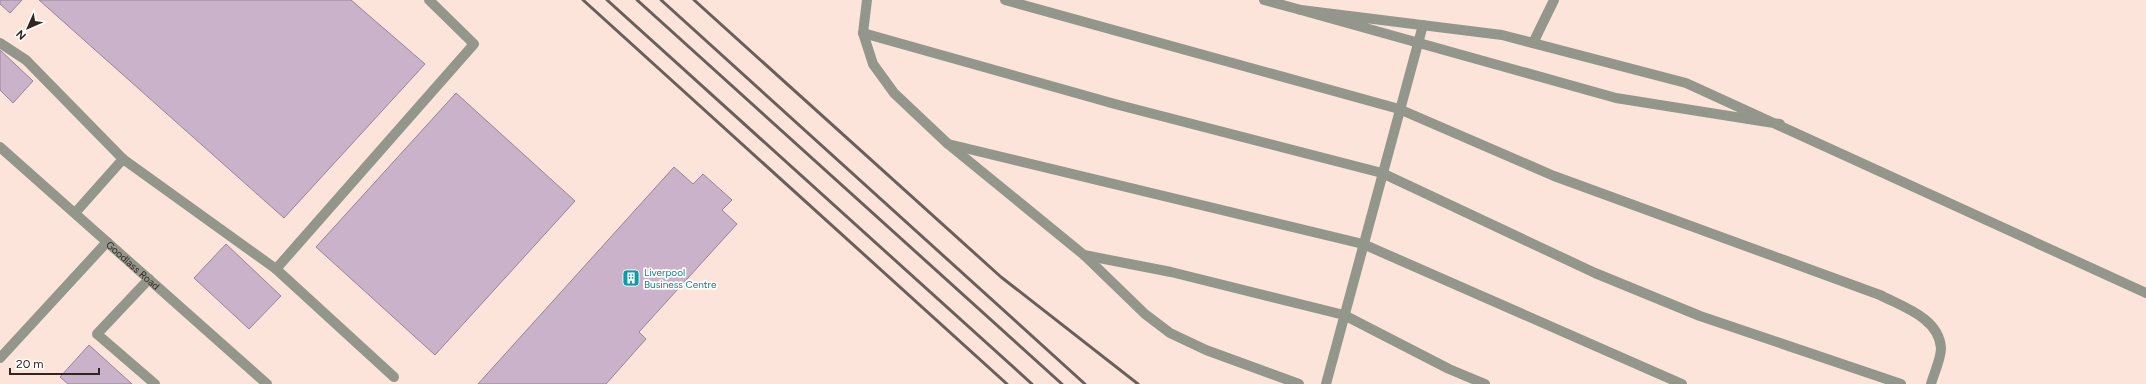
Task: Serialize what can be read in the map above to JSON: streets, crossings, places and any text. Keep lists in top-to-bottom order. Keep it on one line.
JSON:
{"streets":{"street":["Goodlass Road"]},"places":{"building":["Liverpool Business Centre"]},"scale_bar":"20 m","north":"bottom left"}
